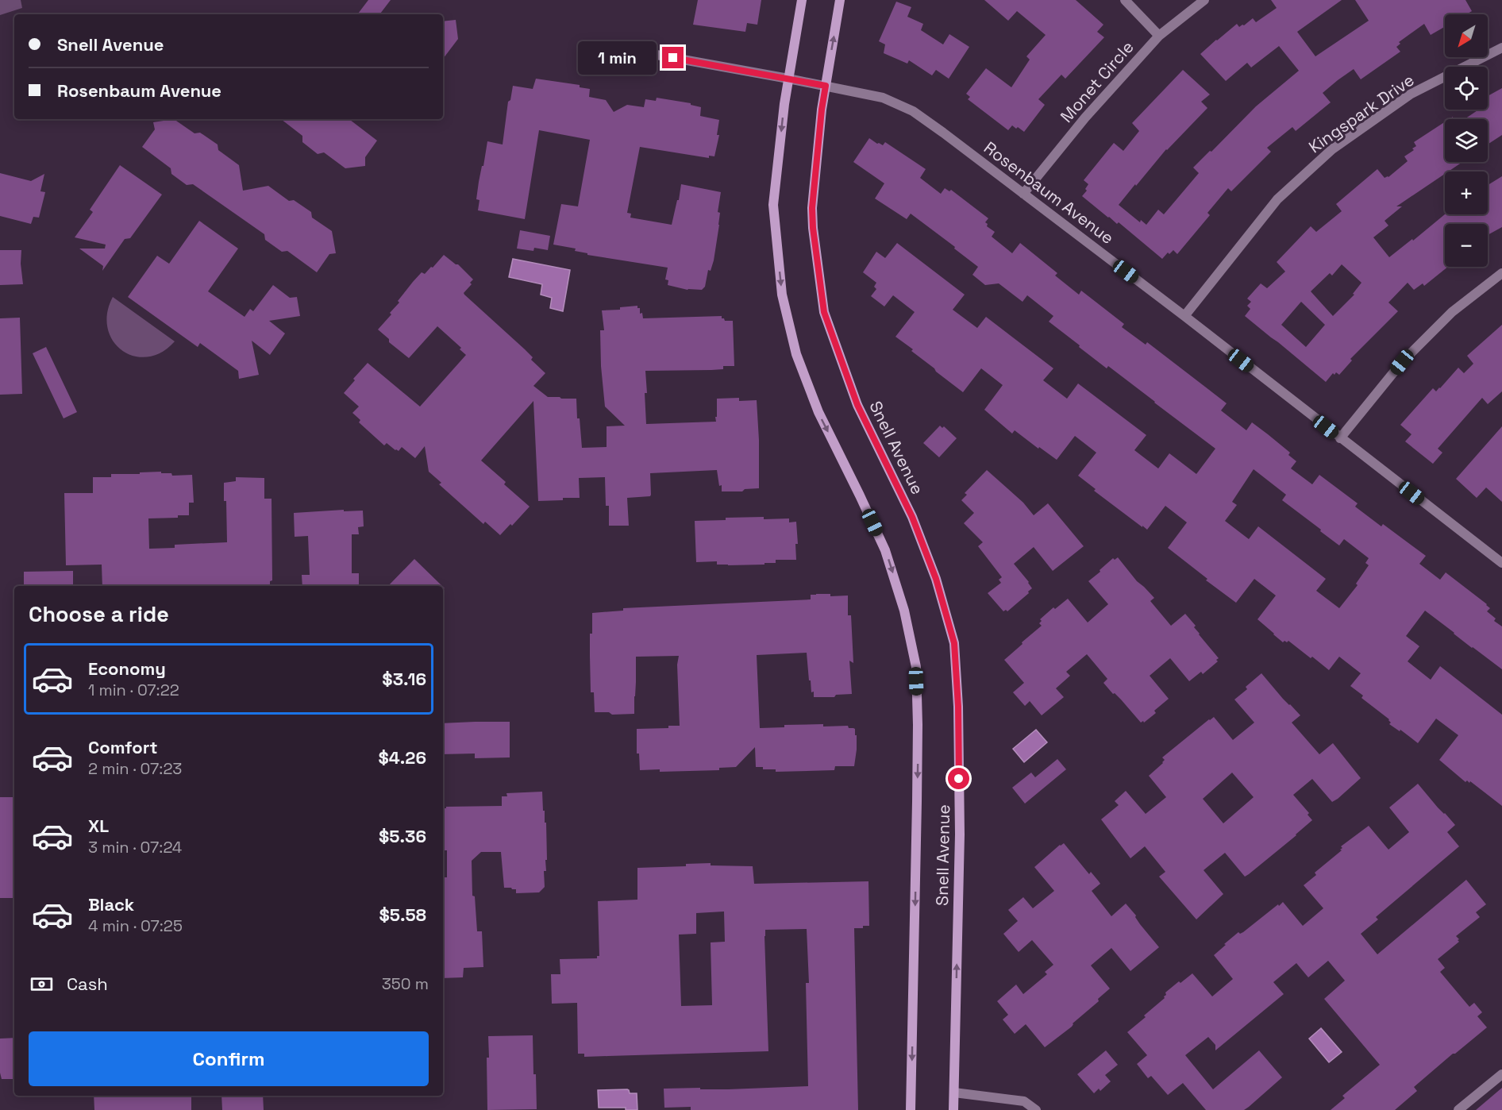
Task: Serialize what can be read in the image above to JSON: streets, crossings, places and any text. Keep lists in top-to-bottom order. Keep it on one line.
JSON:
{"streets":{"main road":["Snell Avenue"],"street":["Monet Circle","Kingspark Drive","Rosenbaum Avenue"]},"crossings":[["Monet Circle","Rosenbaum Avenue"],["Kingspark Drive","Rosenbaum Avenue"],["Rosenbaum Avenue","Snell Avenue"]],"north":"bottom left","page":{"map_buttons":["+","−"],"banner":["Snell Avenue","Rosenbaum Avenue"],"bubble":"1 min","heading":"Choose a ride","list":[{"name":"Economy","note":"1 min · 07:22","value":"$3.16"},{"name":"Comfort","note":"2 min · 07:23","value":"$4.26"},{"name":"XL","note":"3 min · 07:24","value":"$5.36"},{"name":"Black","note":"4 min · 07:25","value":"$5.58"}],"pay":["Cash","350 m"],"buttons":"Confirm"}}
